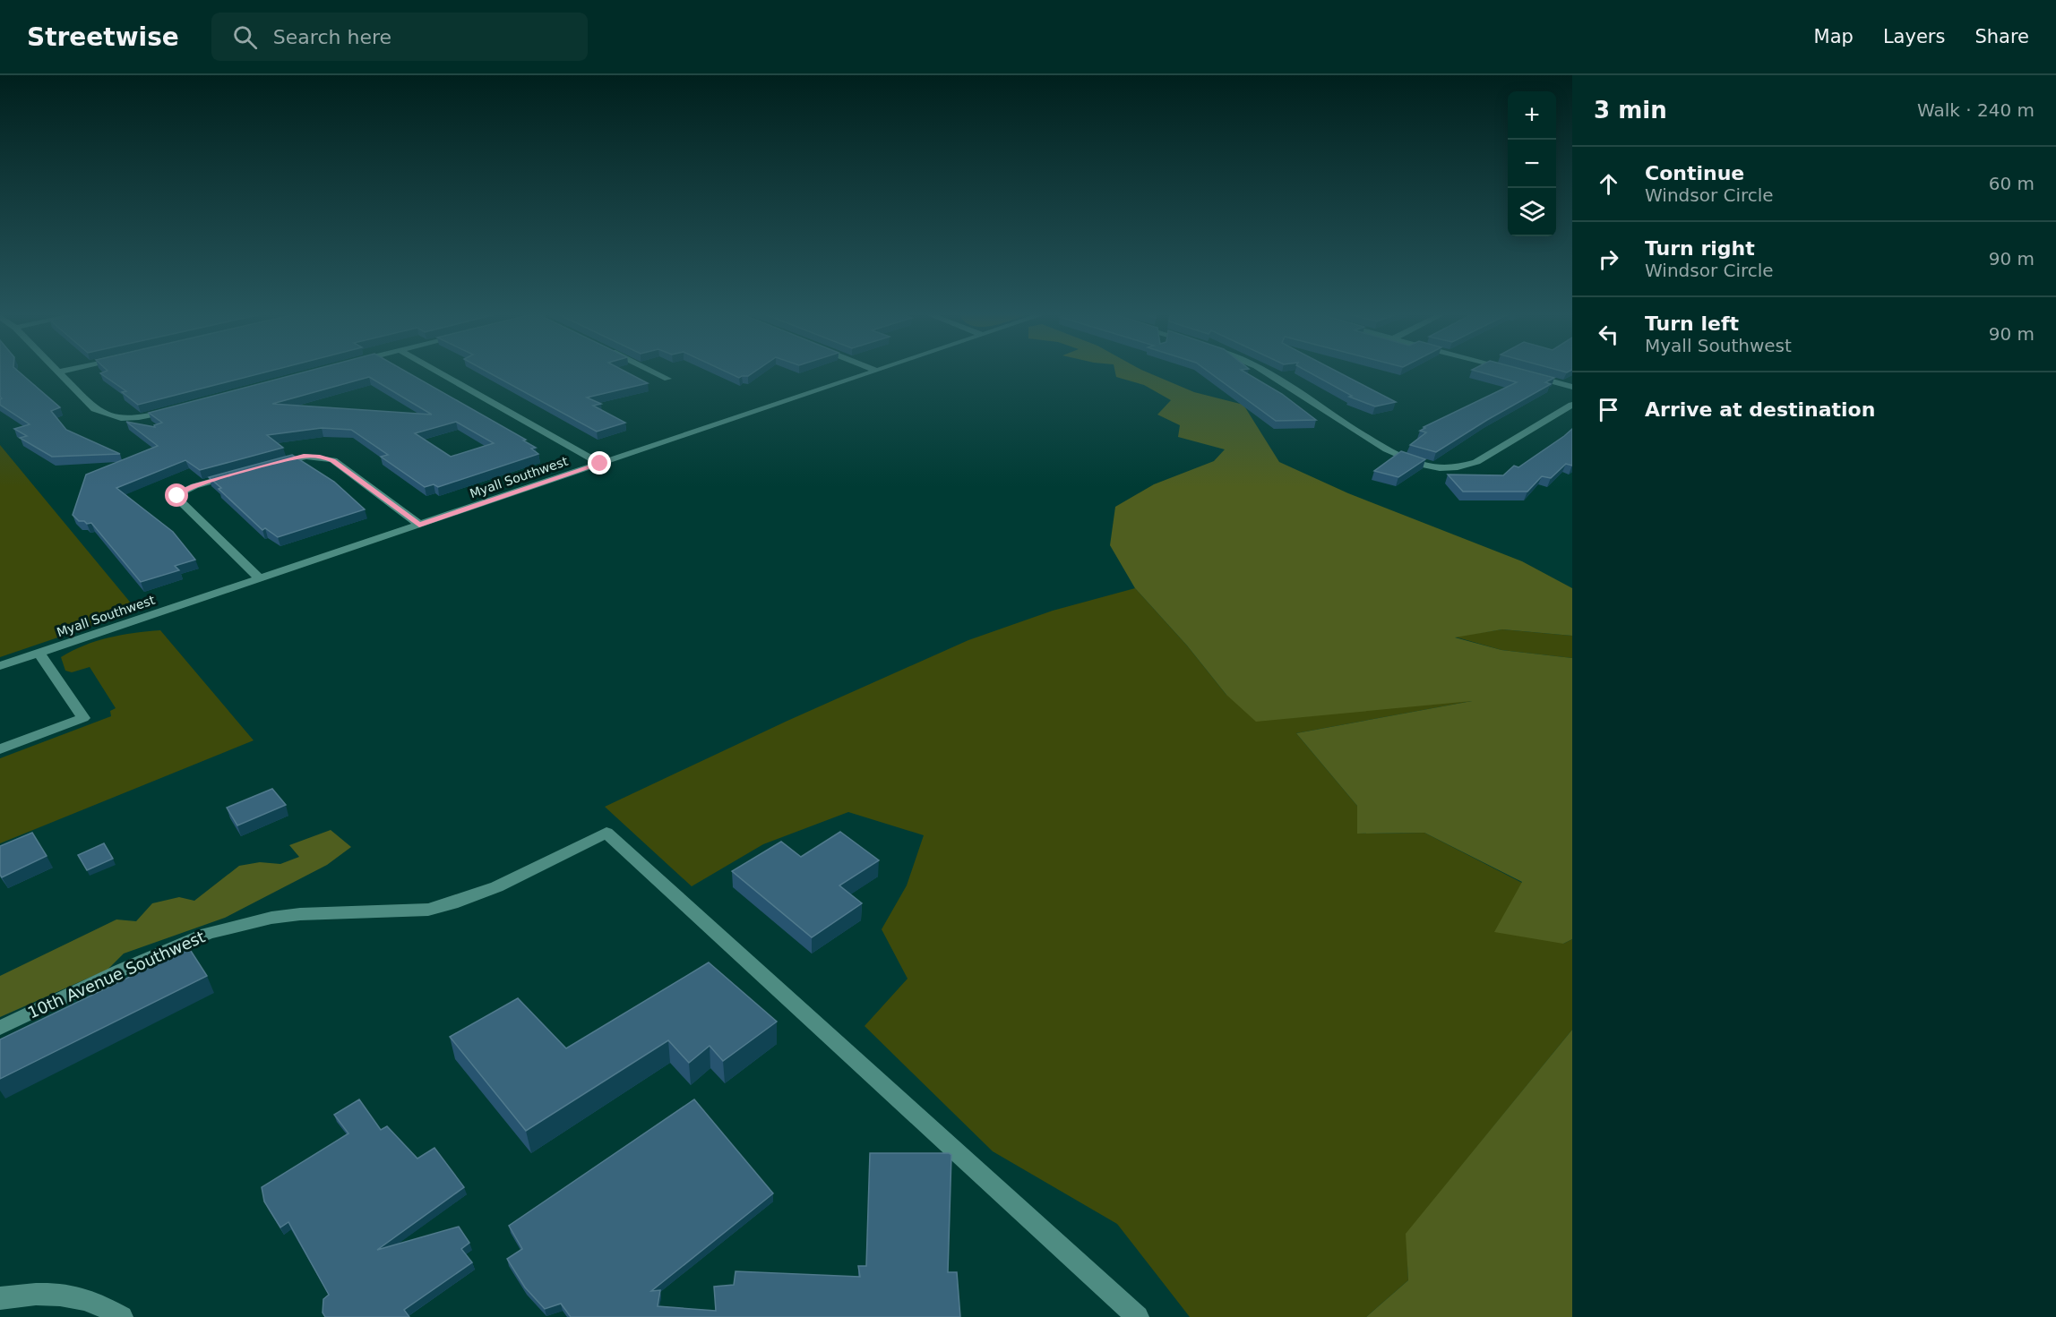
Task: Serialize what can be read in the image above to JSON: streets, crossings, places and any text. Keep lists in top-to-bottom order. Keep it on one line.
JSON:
{"streets":{"street":["Myall Southwest","10th Avenue Southwest"]},"page":{"header":"Streetwise","search":"Search here","nav":["Map","Layers","Share"],"heading":["3 min","Walk · 240 m"],"map_buttons":["+","−"],"list":[["Continue","Windsor Circle","60 m"],["Turn right","Windsor Circle","90 m"],["Turn left","Myall Southwest","90 m"],"Arrive at destination"]}}
